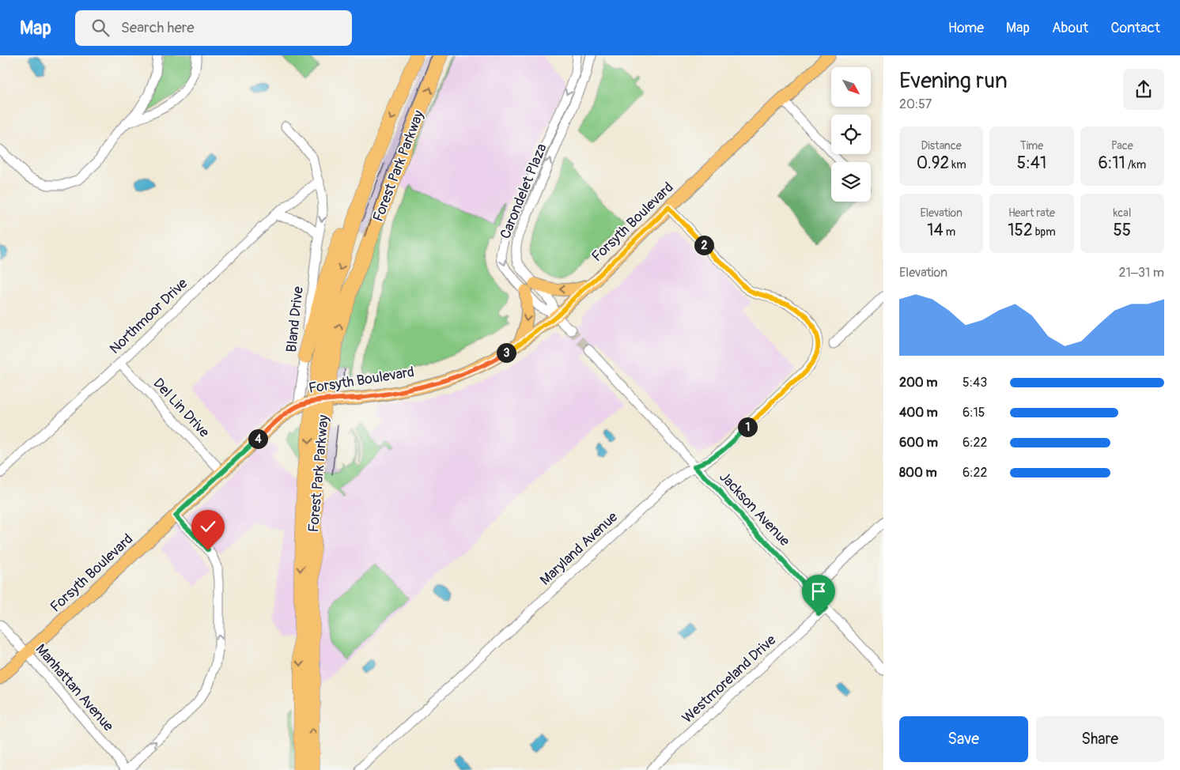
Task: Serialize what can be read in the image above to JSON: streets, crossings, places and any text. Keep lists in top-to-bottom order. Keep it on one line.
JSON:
{"streets":{"highway":["Forest Park Parkway"],"main road":["Forsyth Boulevard"],"street":["Carondelet Plaza","Northmoor Drive","Bland Drive","Del Lin Drive","Jackson Avenue","Maryland Avenue","Westmoreland Drive","Manhattan Avenue"]},"crossings":[["Carondelet Plaza","Forsyth Boulevard"],["Forsyth Boulevard","Bland Drive"],["Forsyth Boulevard","Del Lin Drive"],["Forsyth Boulevard","Maryland Avenue"],["Forsyth Boulevard","Manhattan Avenue"],["Northmoor Drive","Bland Drive"],["Northmoor Drive","Del Lin Drive"],["Jackson Avenue","Maryland Avenue"],["Jackson Avenue","Westmoreland Drive"]],"north":"bottom right","page":{"header":"Map","search":"Search here","nav":["Home","Map","About","Contact"],"heading":["Evening run","20:57"],"stats":[["Distance","0.92 km"],["Time","5:41"],["Pace","6:11 /km"],["Elevation","14 m"],["Heart rate","152 bpm"],["kcal","55"]],"pins":["2","3","1","4"],"chart":["Elevation","21–31 m"],"list":[{"name":"200 m","note":"5:43"},{"name":"400 m","note":"6:15"},{"name":"600 m","note":"6:22"},{"name":"800 m","note":"6:22"}],"buttons":["Save","Share"]}}
